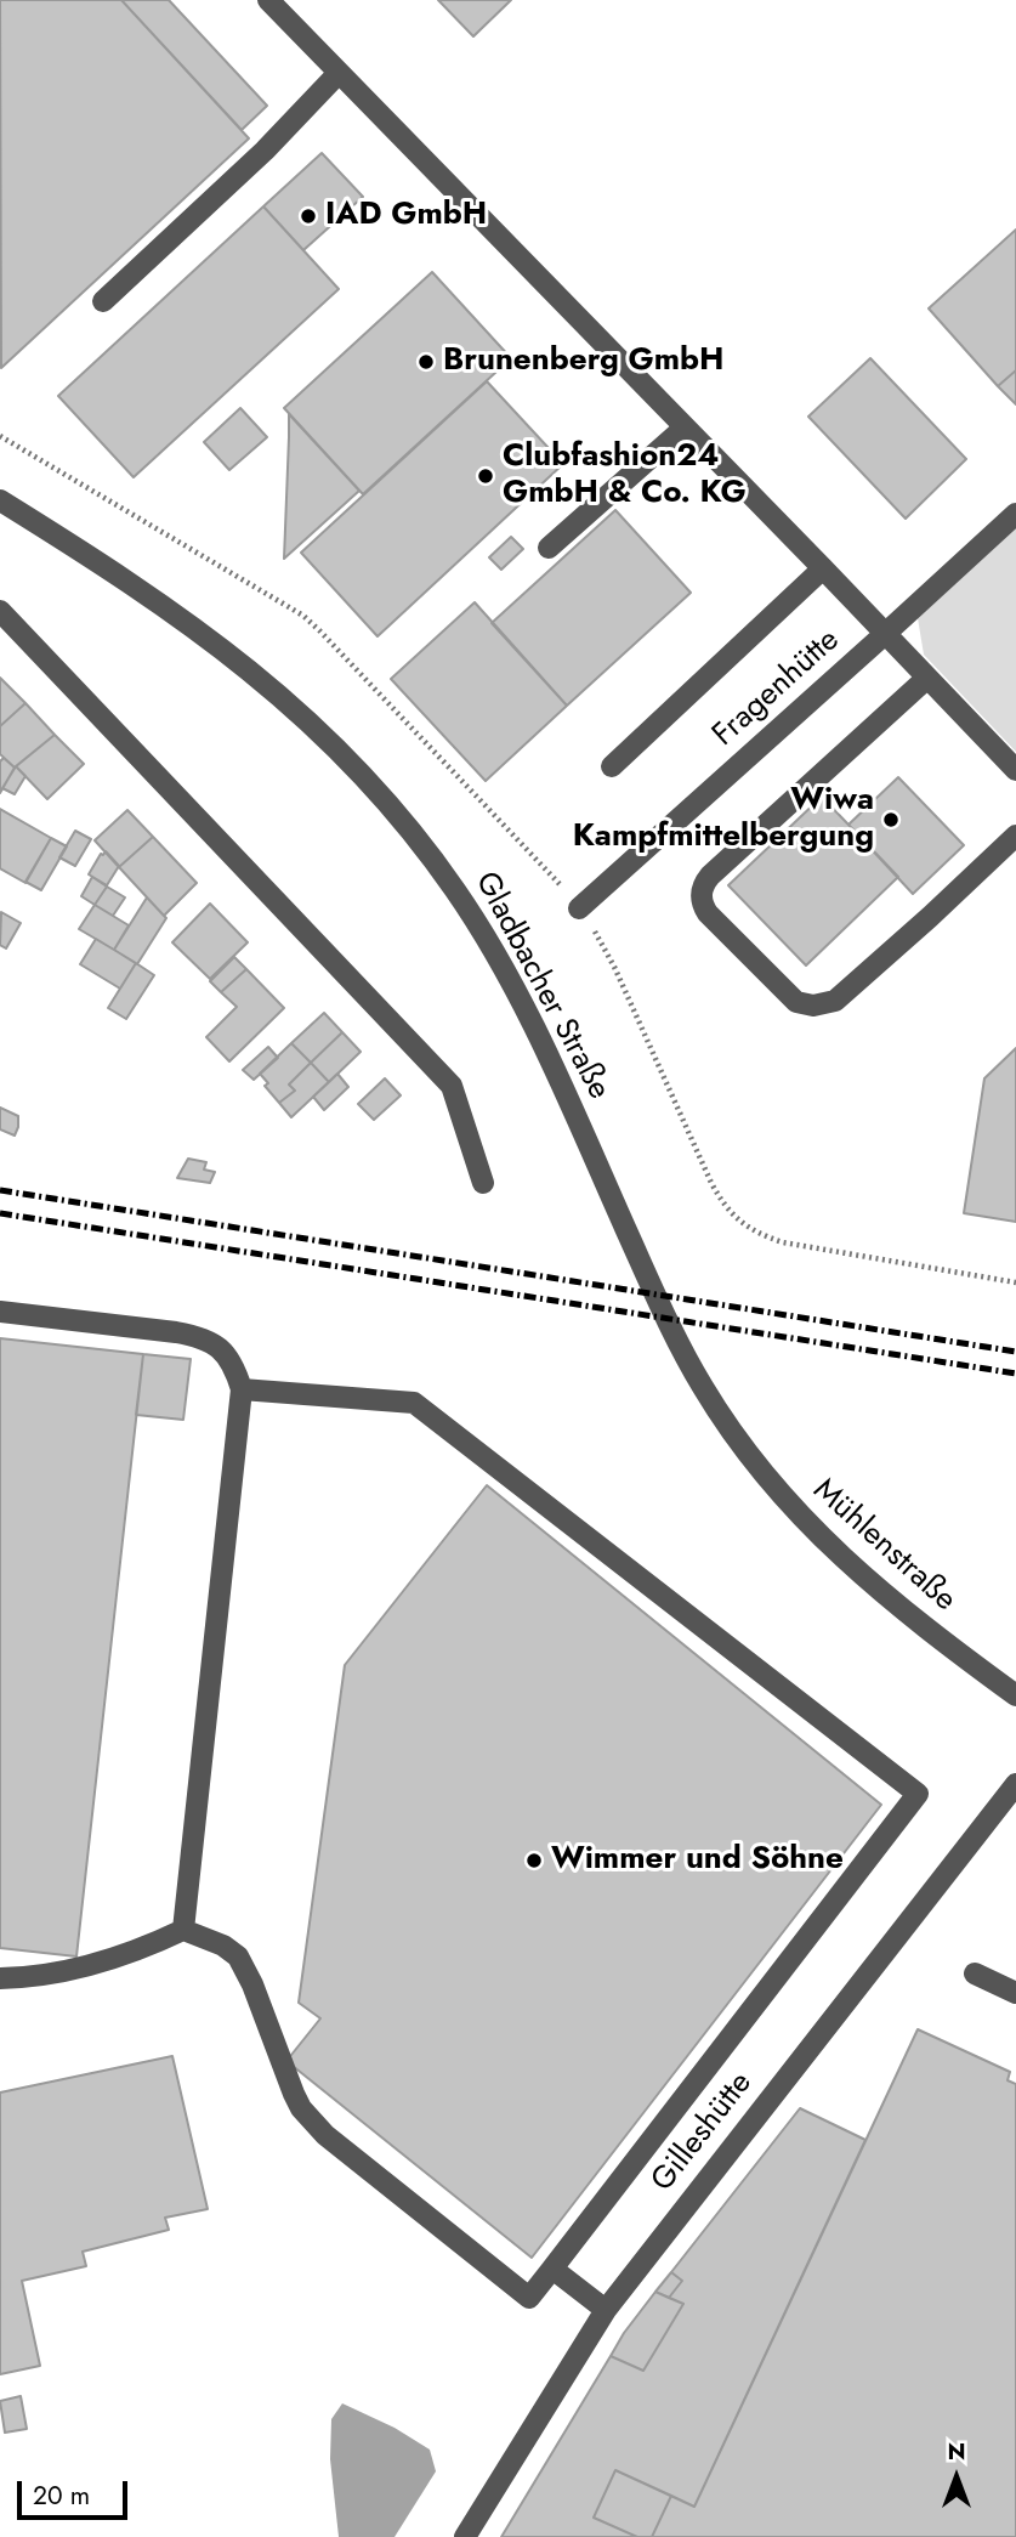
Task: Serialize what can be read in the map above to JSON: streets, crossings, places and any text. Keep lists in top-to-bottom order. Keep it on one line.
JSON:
{"streets":{"street":["Fragenhütte","Gladbacher Straße","Mühlenstraße","Gilleshütte"]},"crossings":[["Gladbacher Straße","Mühlenstraße"]],"places":["IAD GmbH","Brunenberg GmbH","Clubfashion24 GmbH & Co. KG","Wiwa Kampfmittelbergung","Wimmer und Söhne"],"scale_bar":"20 m","north":"top"}
